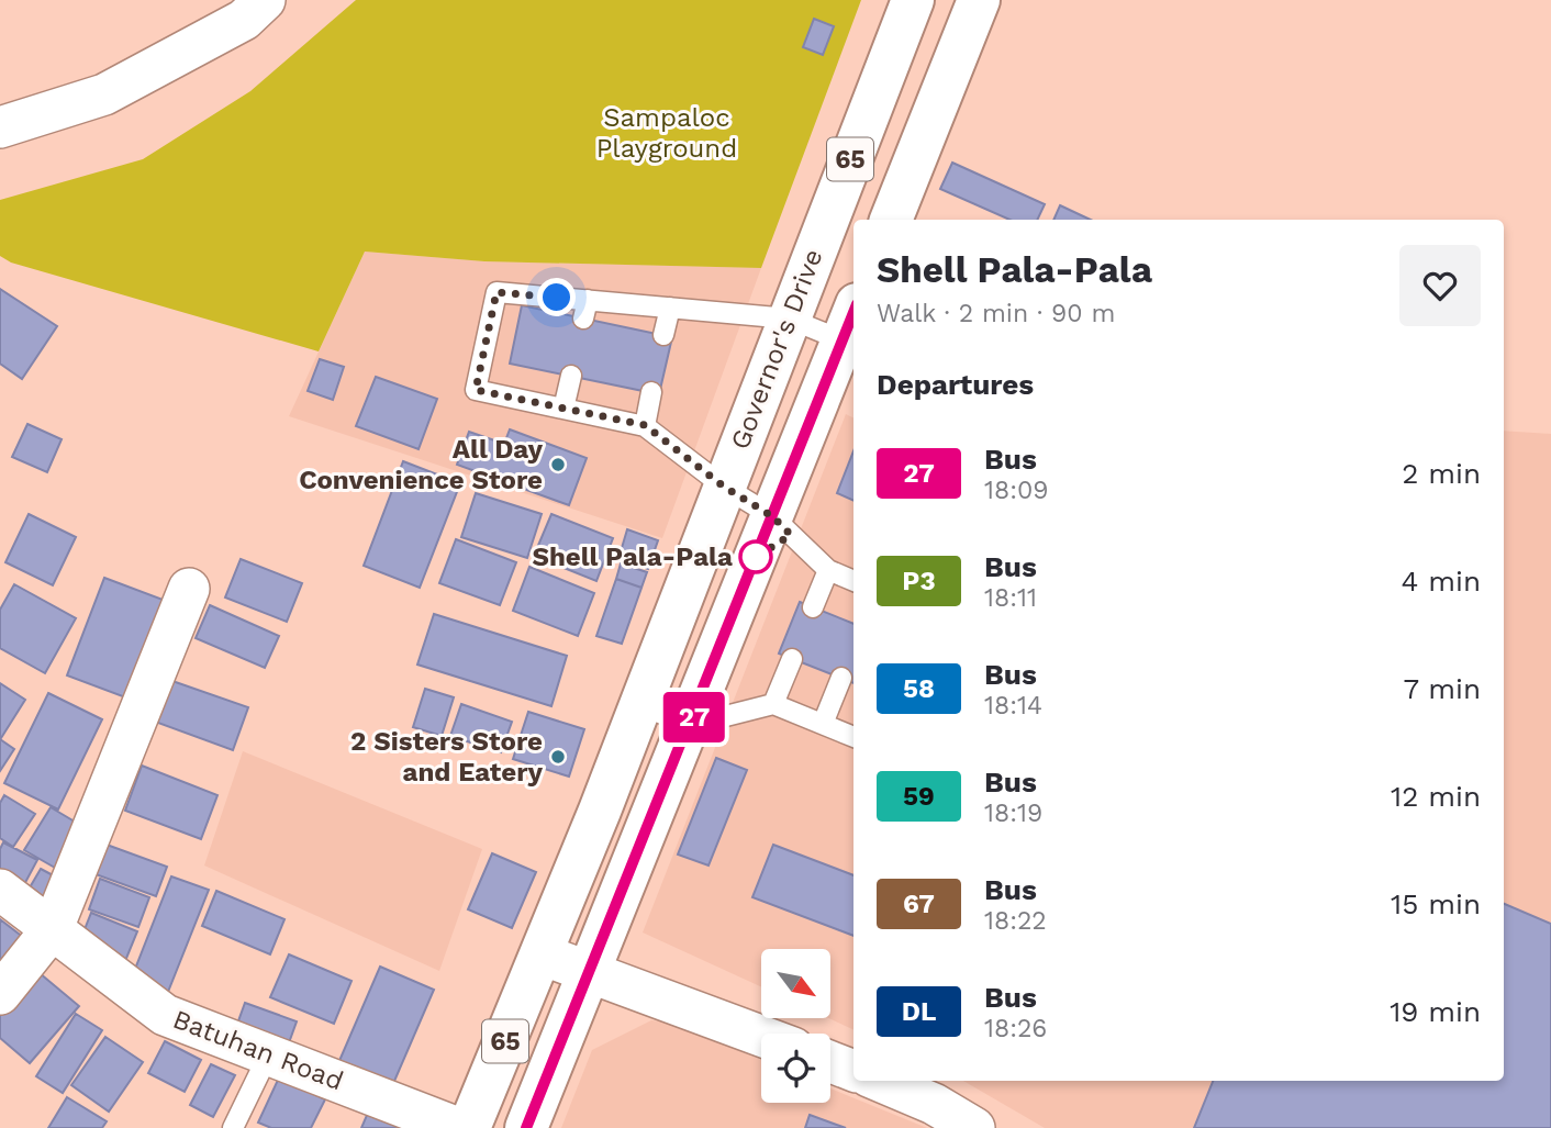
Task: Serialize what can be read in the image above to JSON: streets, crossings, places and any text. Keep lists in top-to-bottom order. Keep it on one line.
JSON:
{"streets":{"highway":["65","Governor's Drive"],"street":["Batuhan Road"]},"parks":["Sampaloc Playground"],"places":["All Day Convenience Store","Shell Pala-Pala","2 Sisters Store and Eatery"],"lines":["bus line 27"],"north":"bottom right","page":{"on_map":"27","heading":[["Shell Pala-Pala","Walk · 2 min · 90 m"],"Departures"],"list":[{"mark":"27","name":"Bus","note":"18:09","value":"2 min"},{"mark":"P3","name":"Bus","note":"18:11","value":"4 min"},{"mark":"58","name":"Bus","note":"18:14","value":"7 min"},{"mark":"59","name":"Bus","note":"18:19","value":"12 min"},{"mark":"67","name":"Bus","note":"18:22","value":"15 min"},{"mark":"DL","name":"Bus","note":"18:26","value":"19 min"}]}}
